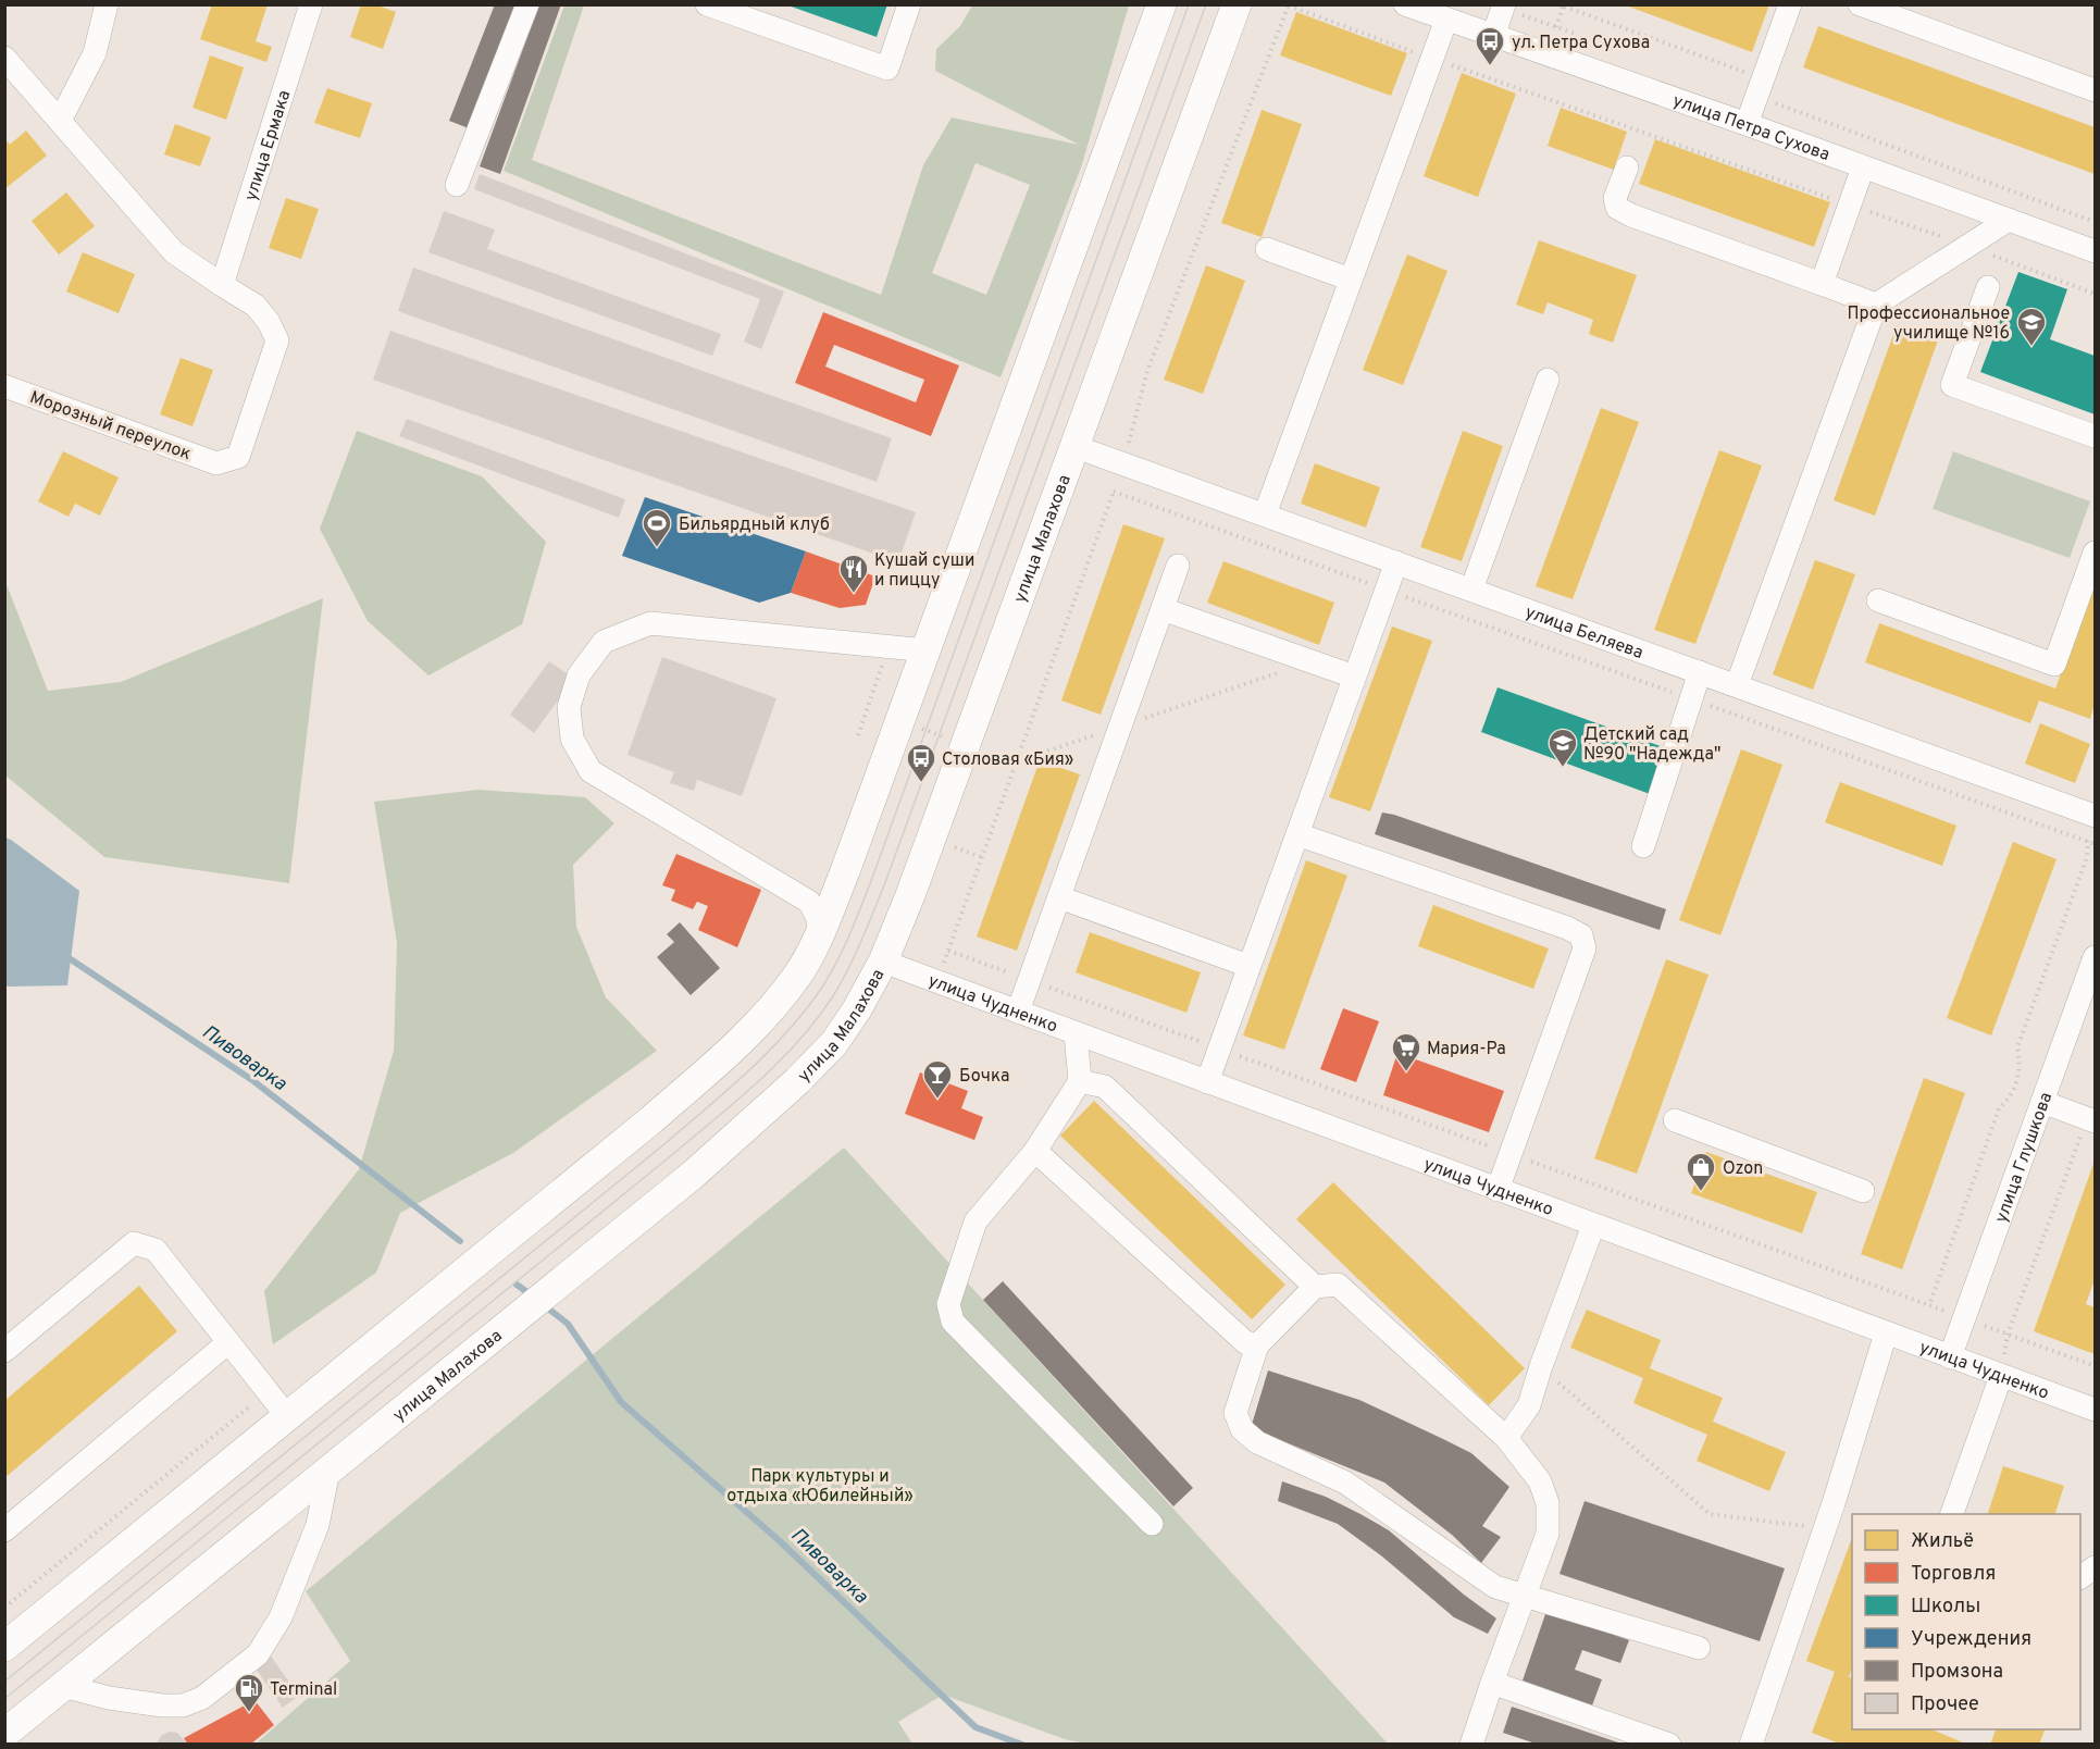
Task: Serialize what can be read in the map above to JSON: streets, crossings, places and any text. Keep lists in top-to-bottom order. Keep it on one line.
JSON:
{"streets":{"main road":["улица Малахова"],"street":["улица Петра Сухова","улица Ермака","Морозный переулок","улица Беляева","улица Чудненко","улица Глушкова"]},"crossings":[["улица Ермака","Морозный переулок"],["улица Малахова","улица Беляева"],["улица Малахова","улица Чудненко"],["улица Чудненко","улица Глушкова"]],"water":["Пивоварка"],"parks":["Парк культуры и отдыха «Юбилейный»"],"places":{"bus stop":["ул. Петра Сухова","Столовая «Бия»"],"school or university":["Профессиональное училище №16","Детский сад №90 \"Надежда\""],"sports":["Бильярдный клуб"],"restaurant":["Кушай суши и пиццу"],"supermarket":["Мария-Ра"],"bar":["Бочка"],"shop":["Ozon"],"fuel station":["Terminal"]},"legend":["Жильё","Торговля","Школы","Учреждения","Промзона","Прочее"]}
